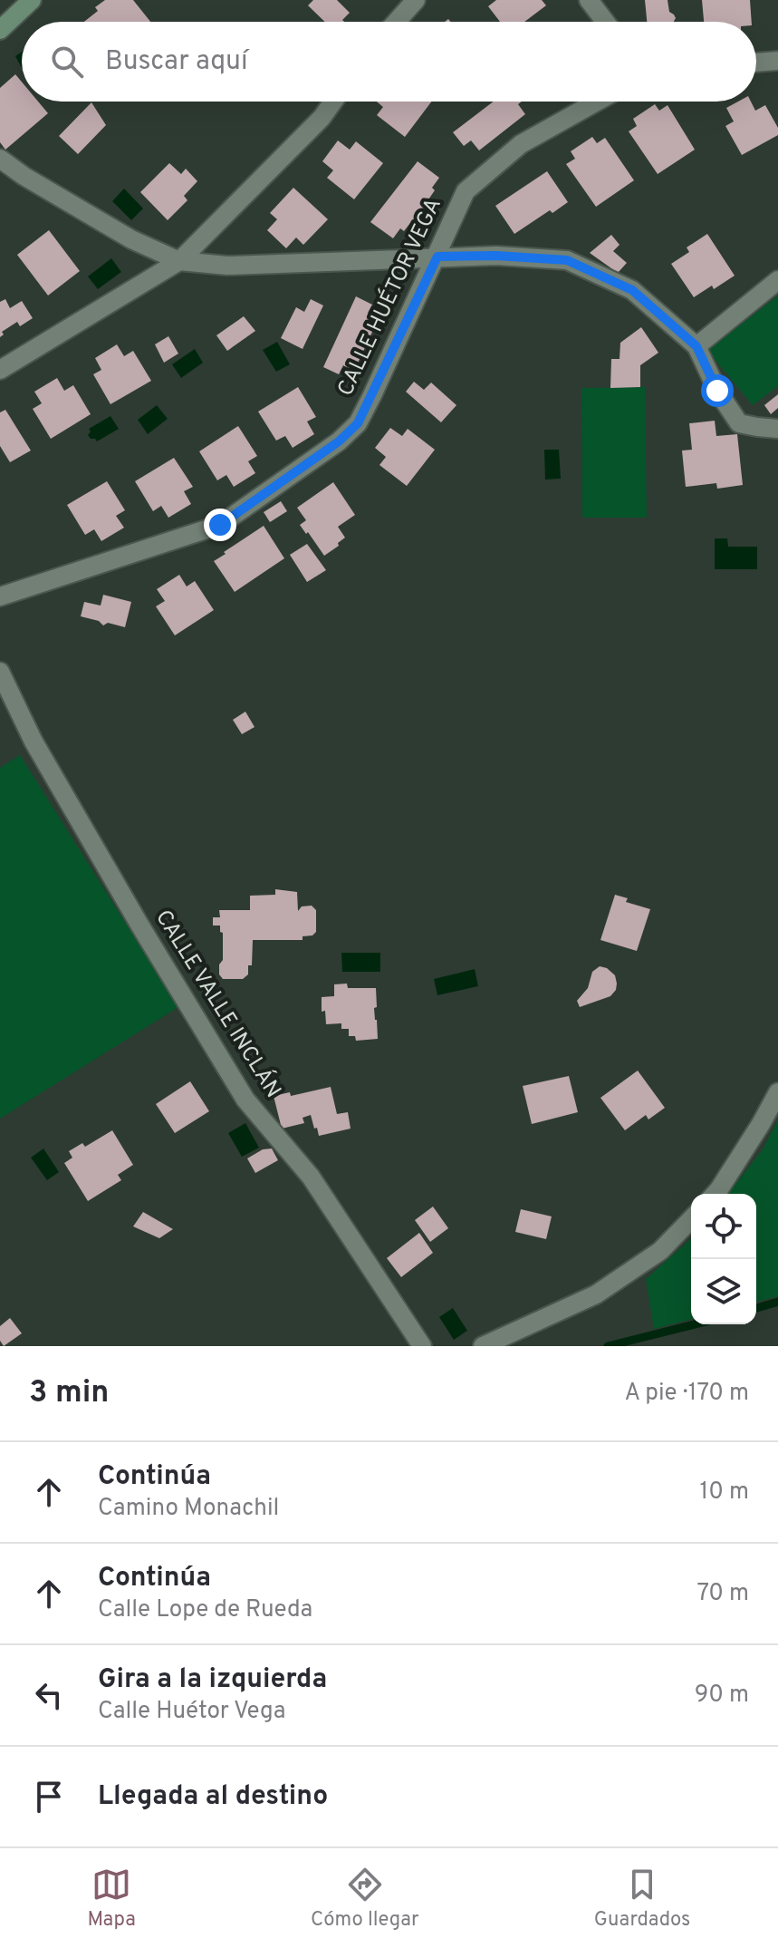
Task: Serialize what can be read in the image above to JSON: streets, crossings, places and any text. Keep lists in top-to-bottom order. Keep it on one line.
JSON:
{"streets":{"street":["CALLE HUÉTOR VEGA","CALLE VALLE INCLÁN"]},"page":{"search":"Buscar aquí","heading":["3 min","A pie · 170 m"],"list":[["Continúa","Camino Monachil","10 m"],["Continúa","Calle Lope de Rueda","70 m"],["Gira a la izquierda","Calle Huétor Vega","90 m"],"Llegada al destino"],"nav":["Mapa","Cómo llegar","Guardados"]}}
